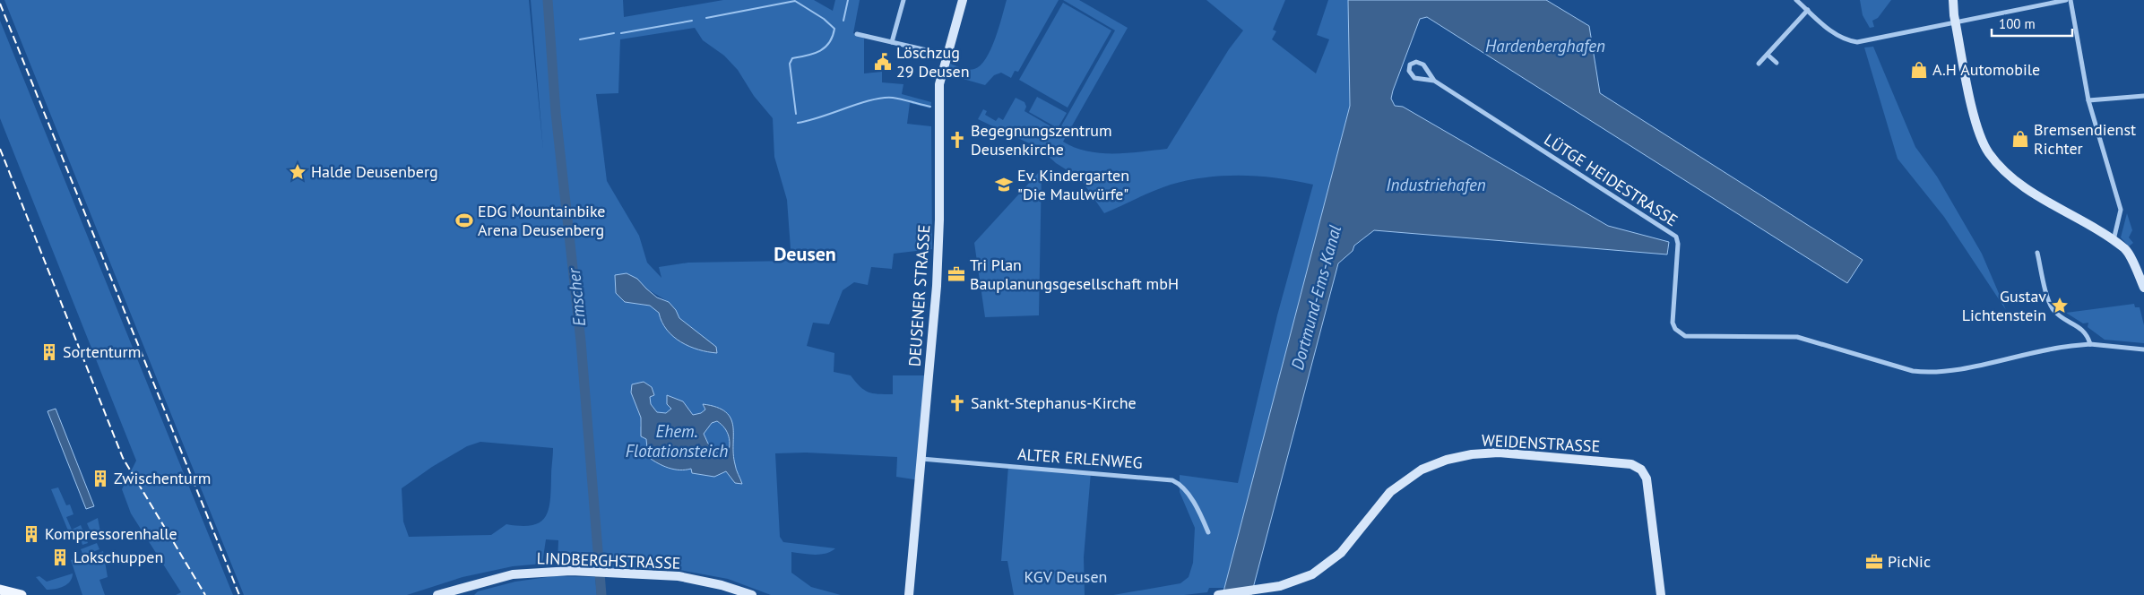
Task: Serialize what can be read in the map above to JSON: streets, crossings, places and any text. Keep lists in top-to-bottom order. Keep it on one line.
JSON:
{"streets":{"street":["LÜTGE HEIDESTRASSE","DEUSENER STRASSE","WEIDENSTRASSE","ALTER ERLENWEG","LINDBERGHSTRASSE"]},"crossings":[["DEUSENER STRASSE","ALTER ERLENWEG"]],"districts":["Deusen"],"water":["Hardenberghafen","Industriehafen","Emscher","Dortmund-Ems-Kanal","Ehem. Flotationsteich"],"parks":["KGV Deusen"],"places":{"public building":["Löschzug 29 Deusen"],"shop":["A.H Automobile","Bremsendienst Richter"],"church":["Begegnungszentrum Deusenkirche","Sankt-Stephanus-Kirche"],"place":["Halde Deusenberg","Gustav Lichtenstein"],"school or university":["Ev. Kindergarten \"Die Maulwürfe\""],"sports":["EDG Mountainbike Arena Deusenberg"],"office":["Tri Plan Bauplanungsgesellschaft mbH","PicNic"],"building":["Sortenturm","Zwischenturm","Kompressorenhalle","Lokschuppen"]},"scale_bar":"100 m"}
